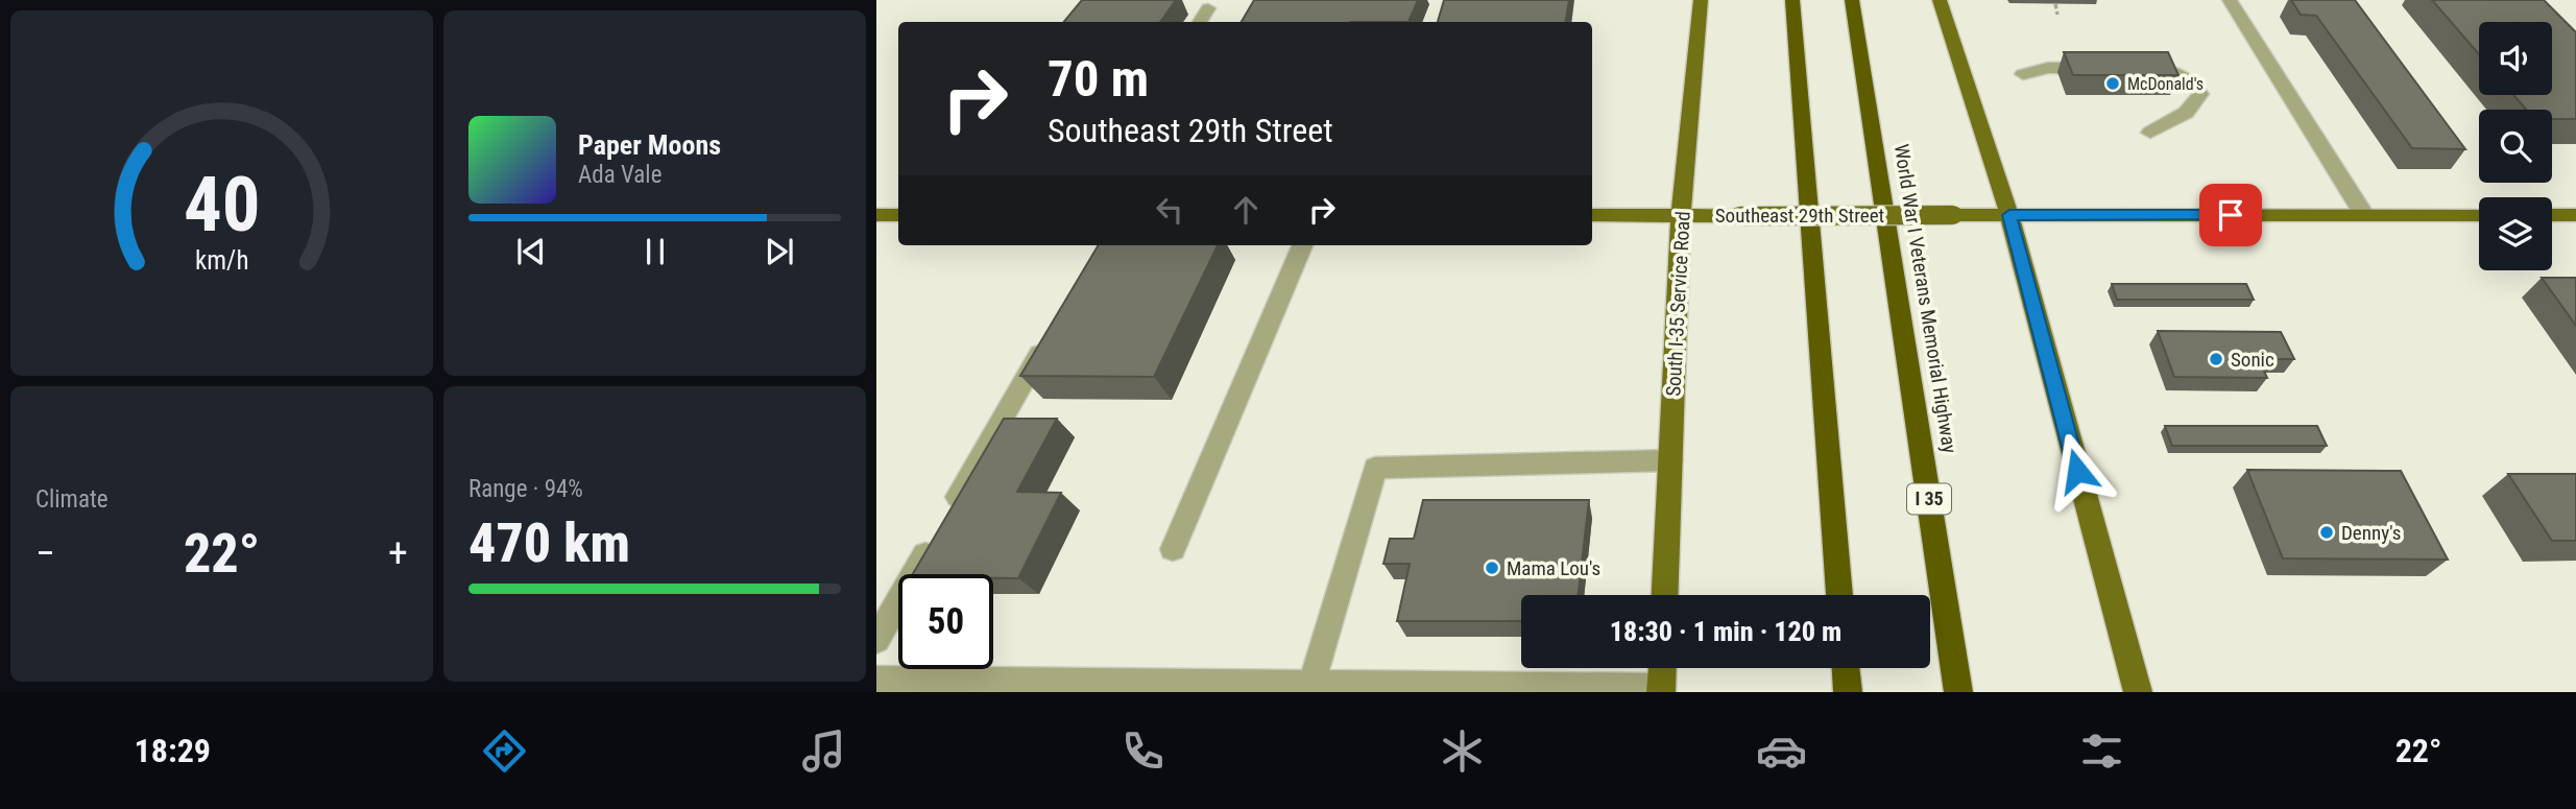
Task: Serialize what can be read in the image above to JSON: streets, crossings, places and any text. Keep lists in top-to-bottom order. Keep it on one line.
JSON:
{"streets":{"highway":["World War I Veterans Memorial Highway","I 35"],"main road":["Southeast 29th Street","South I-35 Service Road"]},"crossings":[["Southeast 29th Street","South I-35 Service Road"]],"places":["McDonald's","Sonic","Denny's","Mama Lou's"],"page":{"turn":["70 m","Southeast 29th Street"],"song":["Paper Moons","Ada Vale"],"tile":["Climate",["Range · 94%","470 km"]],"heat":["−","22°","+"],"limit":"50","trip":"18:30 · 1 min · 120 m","tabs":["18:29","22°"],"gauge":["40","km/h"]}}
